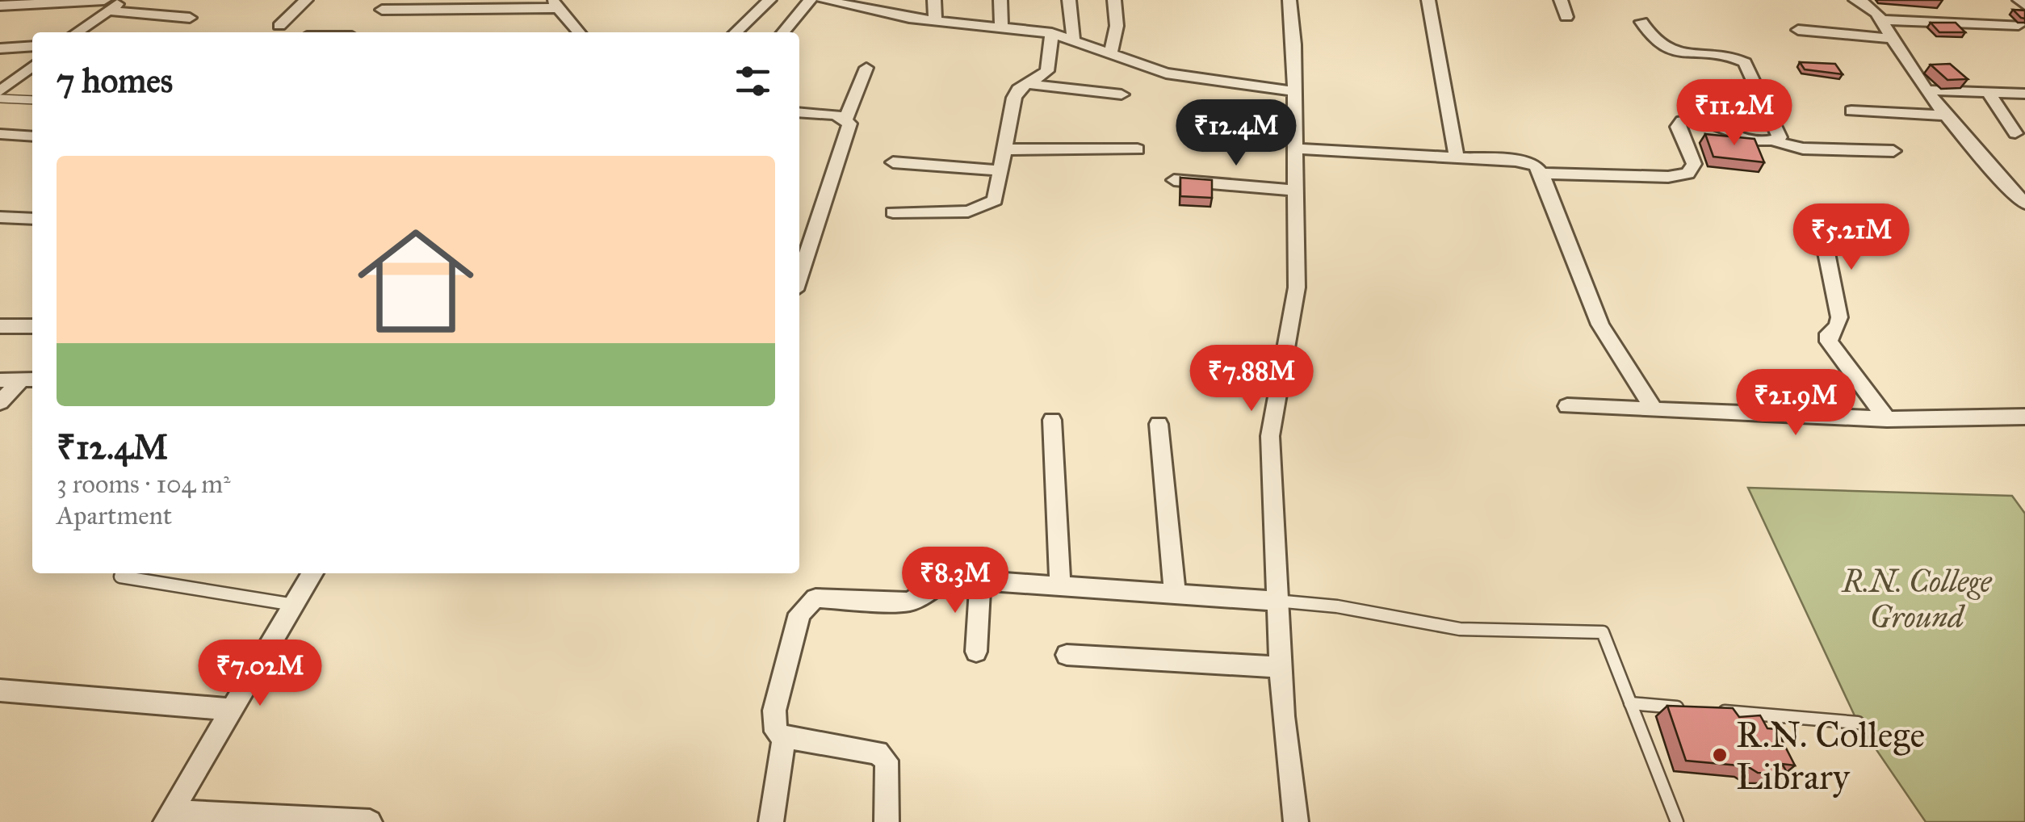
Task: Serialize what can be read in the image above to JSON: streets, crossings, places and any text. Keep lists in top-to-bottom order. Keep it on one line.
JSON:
{"parks":["R.N. College Ground"],"places":["R.N. College Library"],"page":{"heading":"7 homes","price":["₹11.2M","₹12.4M","₹5.21M","₹7.88M","₹21.9M","₹8.3M","₹7.02M"],"list":[{"name":"₹12.4M","note":"3 rooms · 104 m² · Apartment"}]}}
